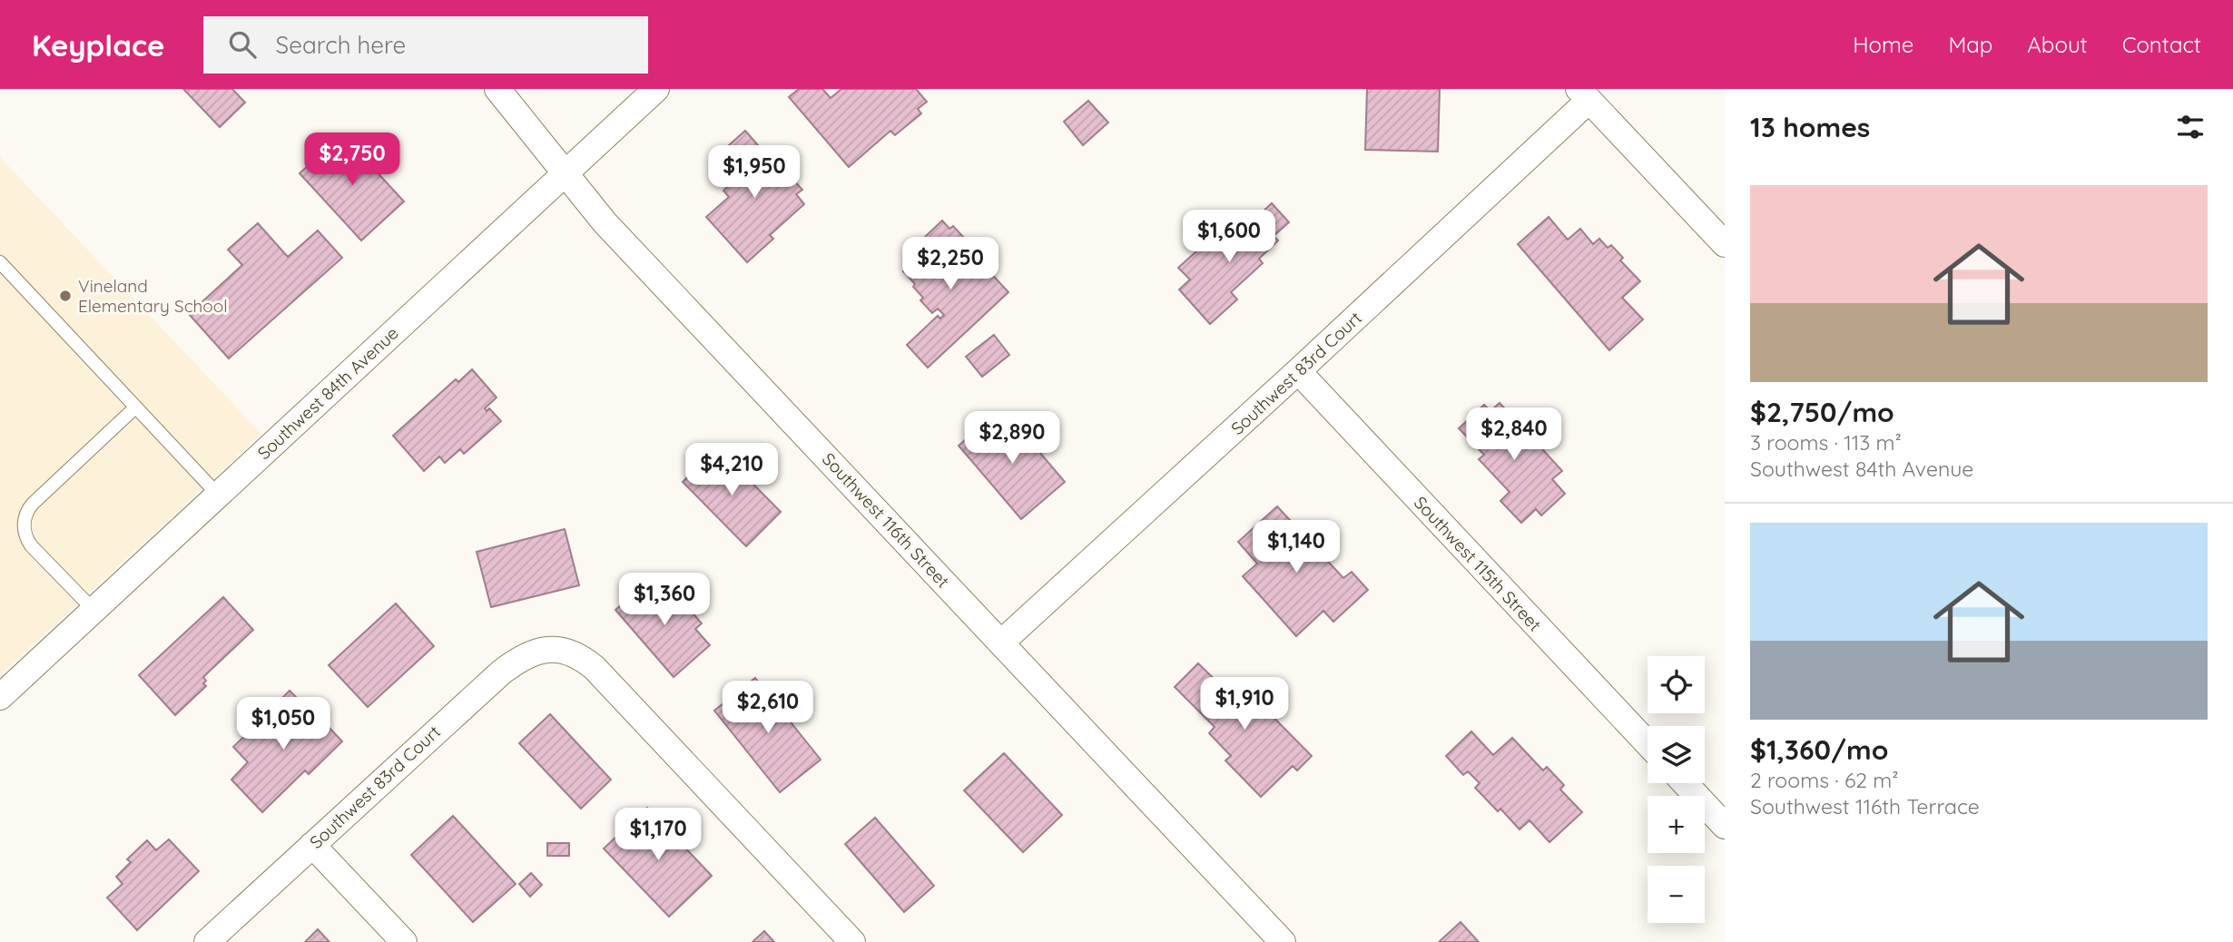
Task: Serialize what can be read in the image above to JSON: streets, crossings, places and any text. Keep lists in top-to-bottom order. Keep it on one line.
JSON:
{"streets":{"street":["Southwest 83rd Court","Southwest 84th Avenue","Southwest 116th Street","Southwest 115th Street"]},"crossings":[["Southwest 83rd Court","Southwest 116th Street"],["Southwest 83rd Court","Southwest 115th Street"],["Southwest 84th Avenue","Southwest 116th Street"]],"places":["Vineland Elementary School"],"page":{"header":"Keyplace","search":"Search here","nav":["Home","Map","About","Contact"],"heading":"13 homes","price":["$2,750","$1,950","$1,600","$2,250","$2,840","$2,890","$4,210","$1,140","$1,360","$1,910","$2,610","$1,050","$1,170"],"list":[{"name":"$2,750/mo","note":"3 rooms · 113 m² · Southwest 84th Avenue"},{"name":"$1,360/mo","note":"2 rooms · 62 m² · Southwest 116th Terrace"}],"map_buttons":["+","−"]}}
